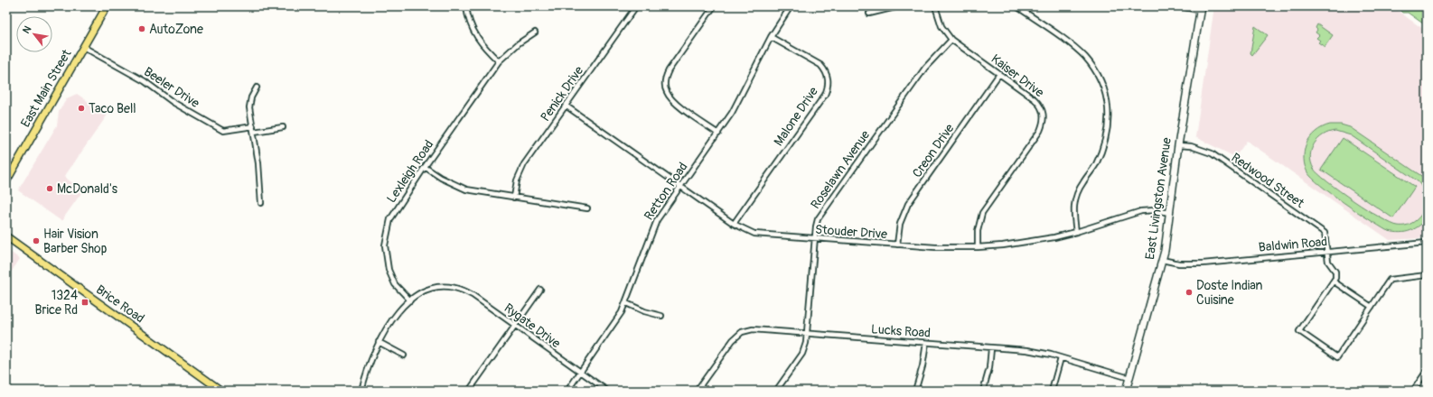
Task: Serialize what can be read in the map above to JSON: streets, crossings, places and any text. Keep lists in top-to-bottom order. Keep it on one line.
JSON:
{"streets":{"main road":["East Main Street","East Livingston Avenue","Brice Road"],"street":["Kaiser Drive","Beeler Drive","Penick Drive","Malone Drive","Creon Drive","Roselawn Avenue","Lexleigh Road","Redwood Street","Retton Road","Stouder Drive","Baldwin Road","Rygate Drive","Lucks Road"]},"crossings":[["Kaiser Drive","Creon Drive"],["Kaiser Drive","Roselawn Avenue"],["Kaiser Drive","Stouder Drive"],["Beeler Drive","East Main Street"],["Penick Drive","Stouder Drive"],["Malone Drive","Retton Road"],["Malone Drive","Stouder Drive"],["Creon Drive","Stouder Drive"],["Roselawn Avenue","Stouder Drive"],["Roselawn Avenue","Lucks Road"],["Lexleigh Road","Rygate Drive"],["Redwood Street","East Livingston Avenue"],["Redwood Street","Baldwin Road"],["Retton Road","Stouder Drive"],["Retton Road","Rygate Drive"],["East Livingston Avenue","Stouder Drive"],["East Livingston Avenue","Baldwin Road"],["East Livingston Avenue","Lucks Road"]],"places":{"other":["AutoZone","Taco Bell","McDonald's","Hair Vision Barber Shop","Doste Indian Cuisine"],"transit":["1324 Brice Rd"]},"north":"top left"}
